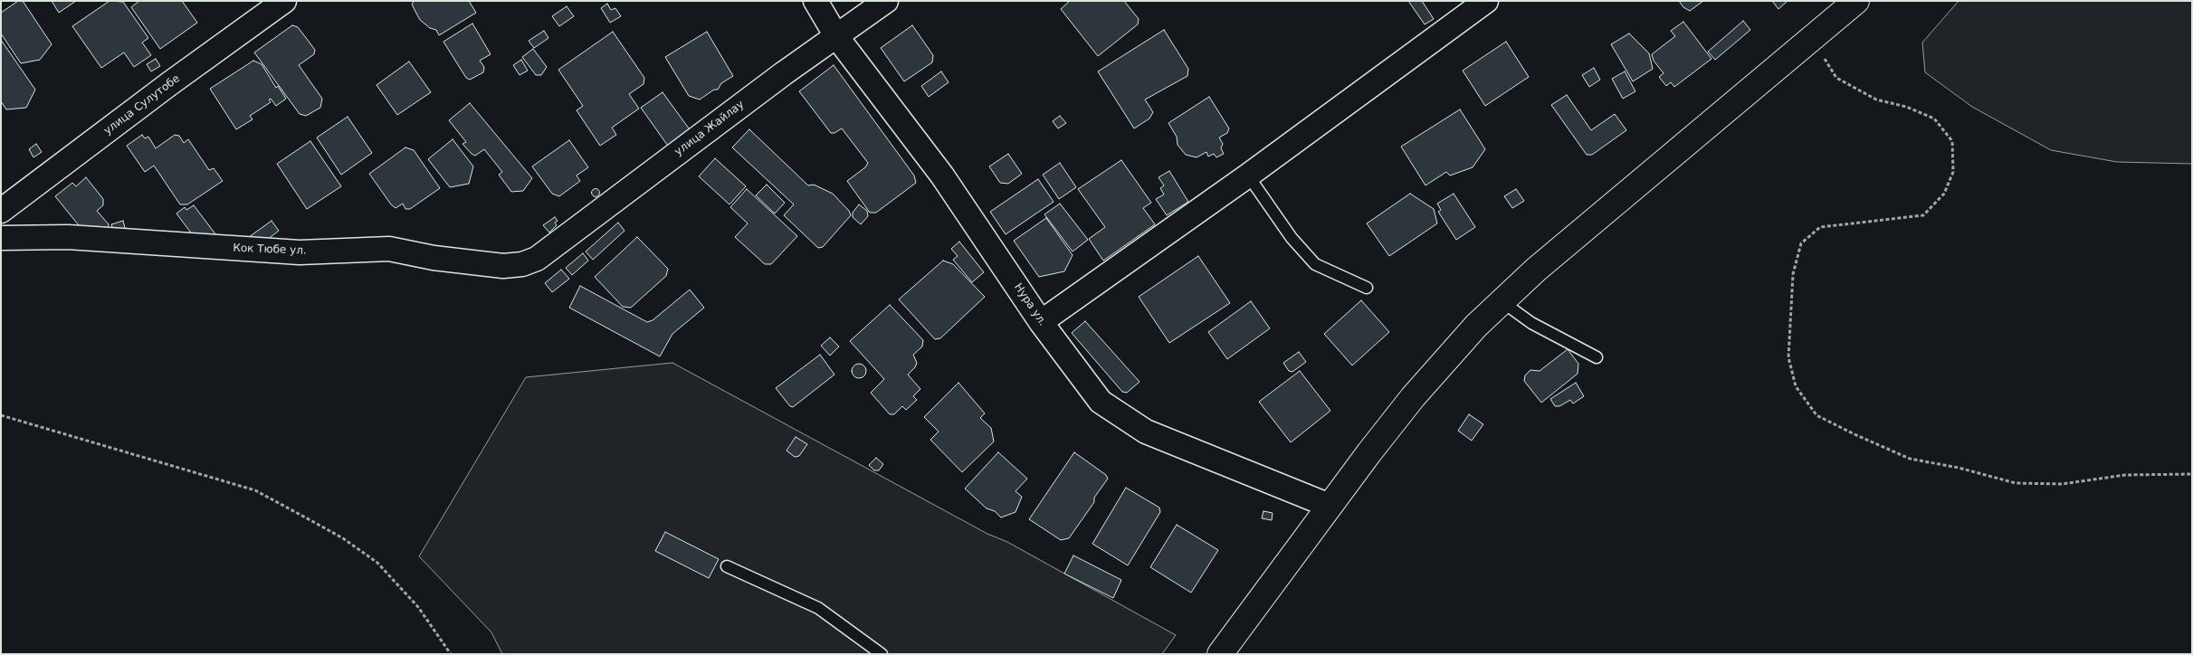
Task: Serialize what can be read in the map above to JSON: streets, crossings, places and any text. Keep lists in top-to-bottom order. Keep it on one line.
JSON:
{"streets":{"street":["улица Сулутобе","улица Жайлау","Кок Тюбе ул.","Нура ул."]},"crossings":[["улица Жайлау","Кок Тюбе ул."],["улица Жайлау","Нура ул."]]}
